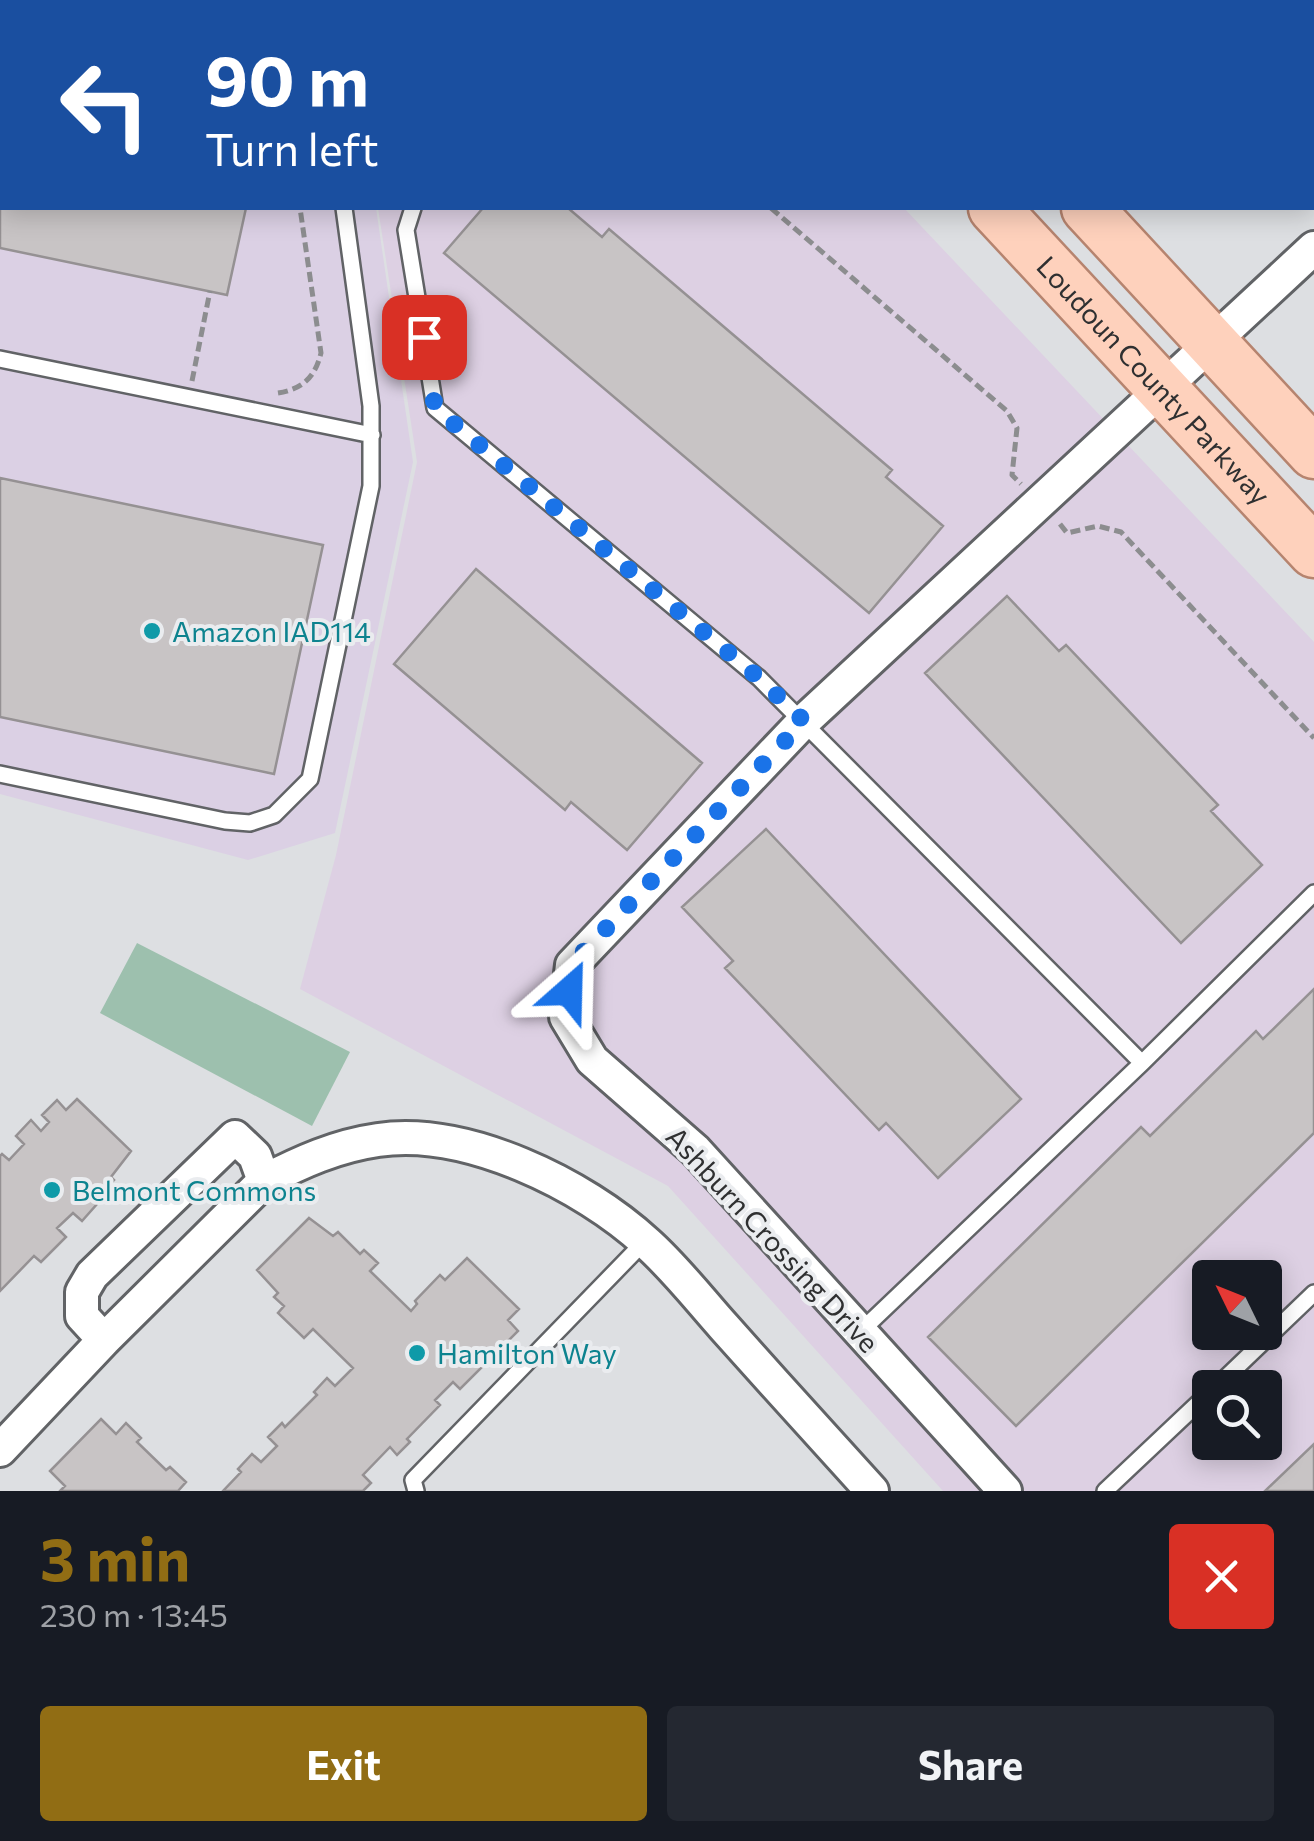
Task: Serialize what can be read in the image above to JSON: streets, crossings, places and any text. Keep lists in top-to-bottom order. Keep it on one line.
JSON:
{"streets":{"main road":["Loudoun County Parkway"],"street":["Ashburn Crossing Drive"]},"crossings":[["Loudoun County Parkway","Ashburn Crossing Drive"]],"places":["Amazon IAD114","Belmont Commons","Hamilton Way"],"north":"top left","page":{"turn":["90 m","Turn left"],"heading":["3 min","230 m · 13:45"],"buttons":["Exit","Share"]}}
